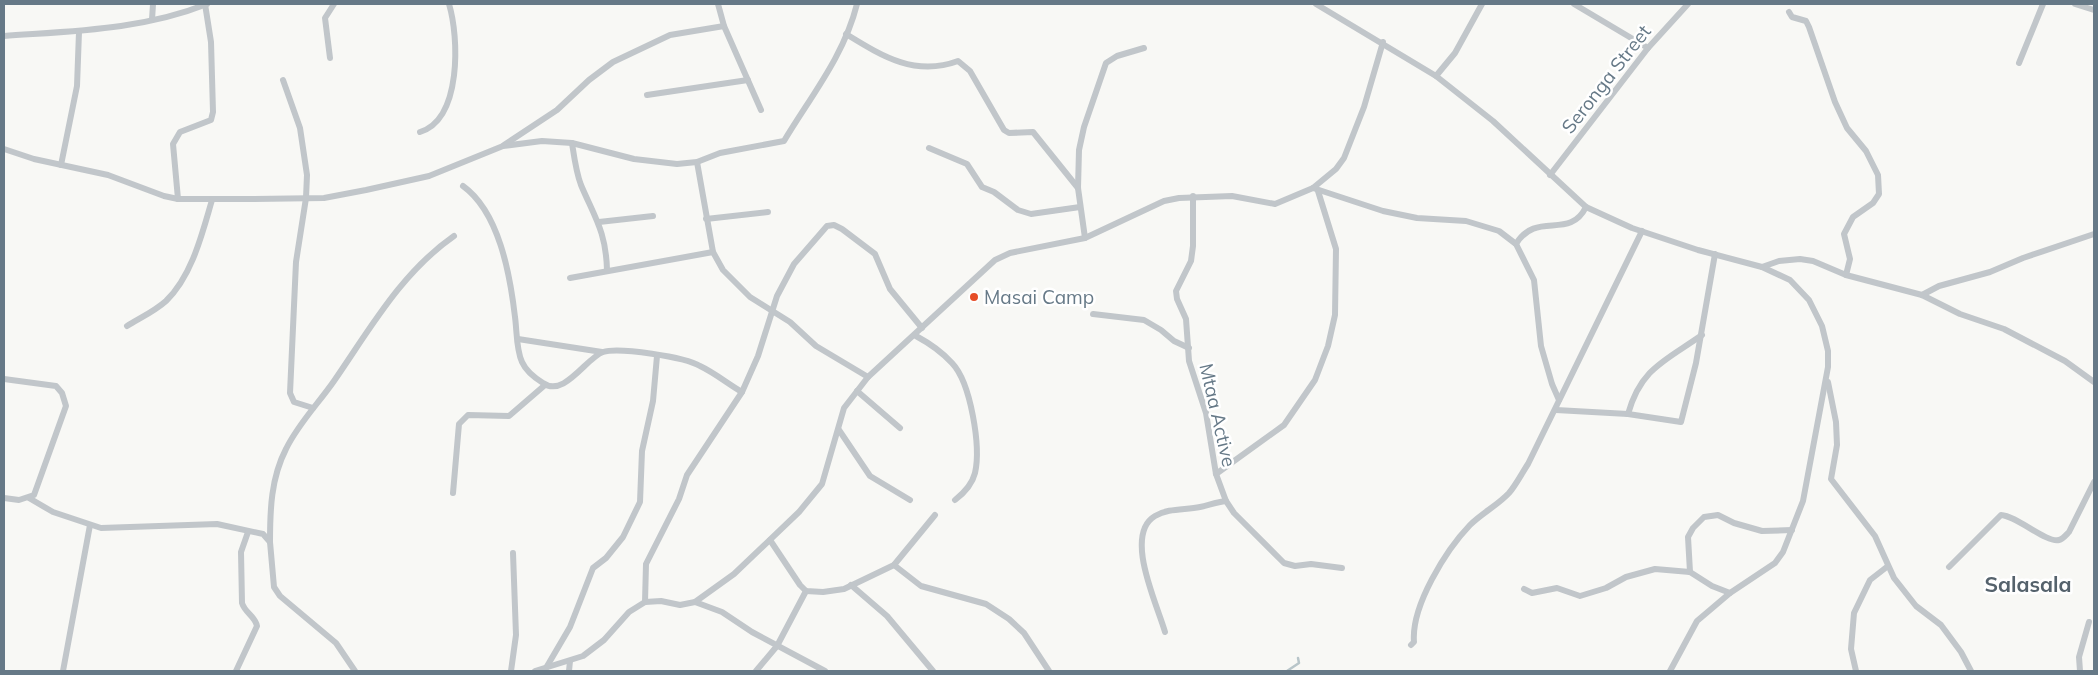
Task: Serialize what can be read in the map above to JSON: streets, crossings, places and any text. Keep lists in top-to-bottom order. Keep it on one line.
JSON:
{"streets":{"street":["Seronga Street","Mtaa Active"]},"districts":["Salasala"],"places":["Masai Camp"]}
